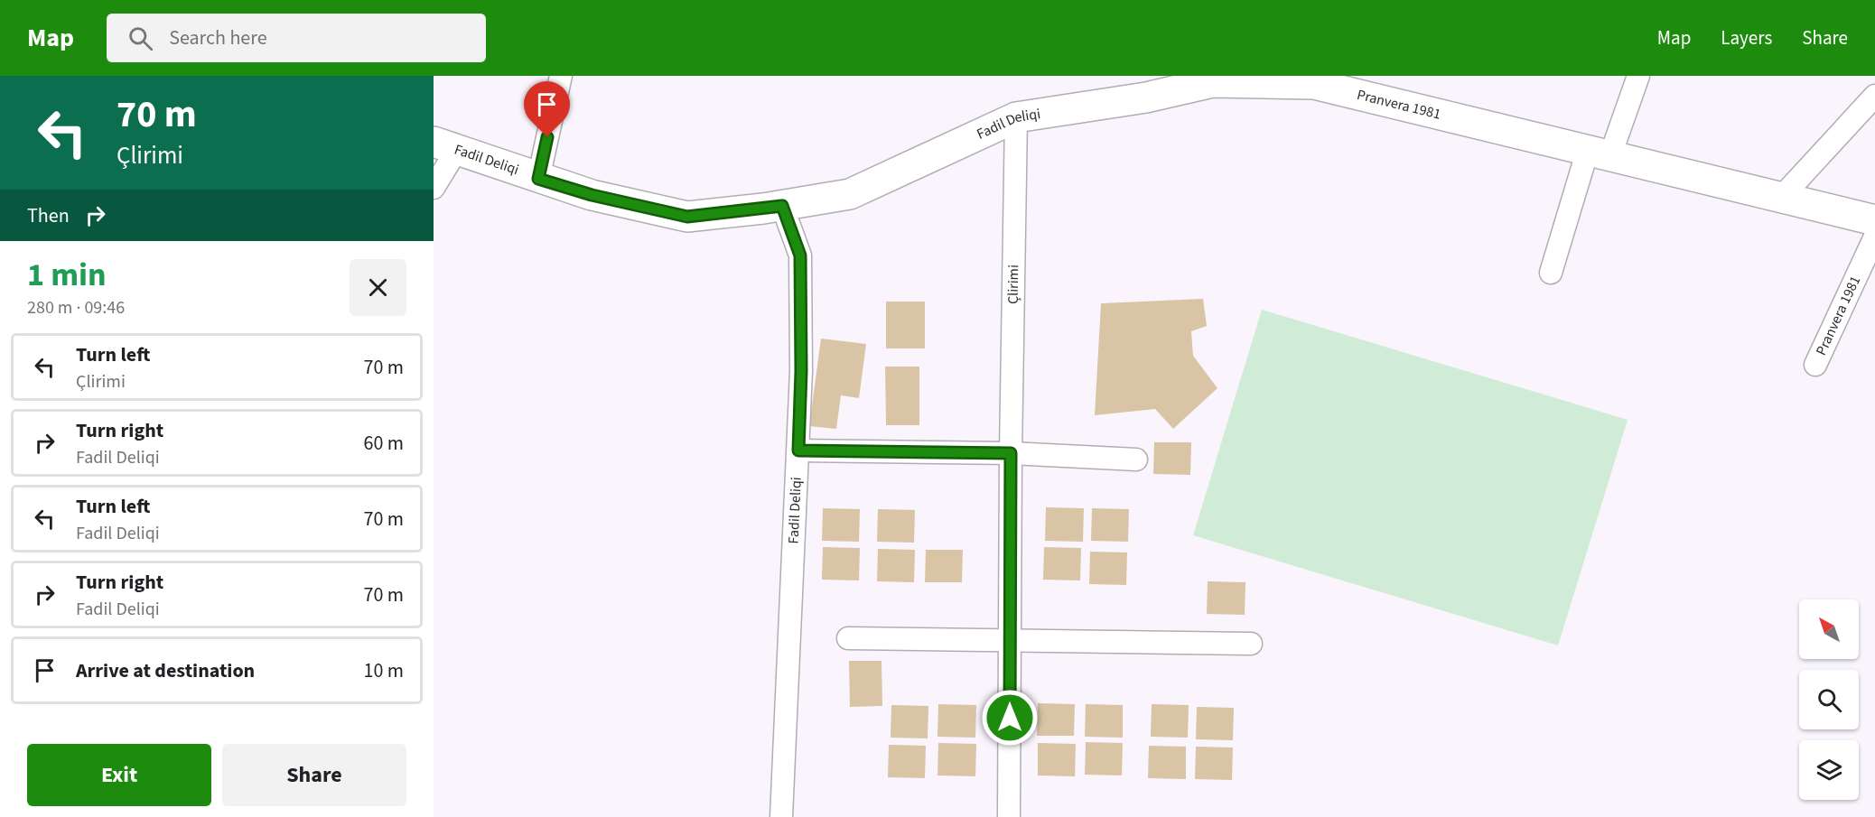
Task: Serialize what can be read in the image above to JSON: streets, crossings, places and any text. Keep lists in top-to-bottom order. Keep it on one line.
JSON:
{"streets":{"main road":["Pranvera 1981","Fadil Deliqi"],"street":["Çlirimi"]},"crossings":[["Pranvera 1981","Fadil Deliqi"],["Fadil Deliqi","Çlirimi"]],"north":"top left","page":{"header":"Map","search":"Search here","nav":["Map","Layers","Share"],"turn":["70 m","Çlirimi"],"then":"Then","heading":["1 min","280 m · 09:46"],"list":[{"name":"Turn left","note":"Çlirimi","value":"70 m"},{"name":"Turn right","note":"Fadil Deliqi","value":"60 m"},{"name":"Turn left","note":"Fadil Deliqi","value":"70 m"},{"name":"Turn right","note":"Fadil Deliqi","value":"70 m"},{"name":"Arrive at destination","value":"10 m"}],"buttons":["Exit","Share"]}}
